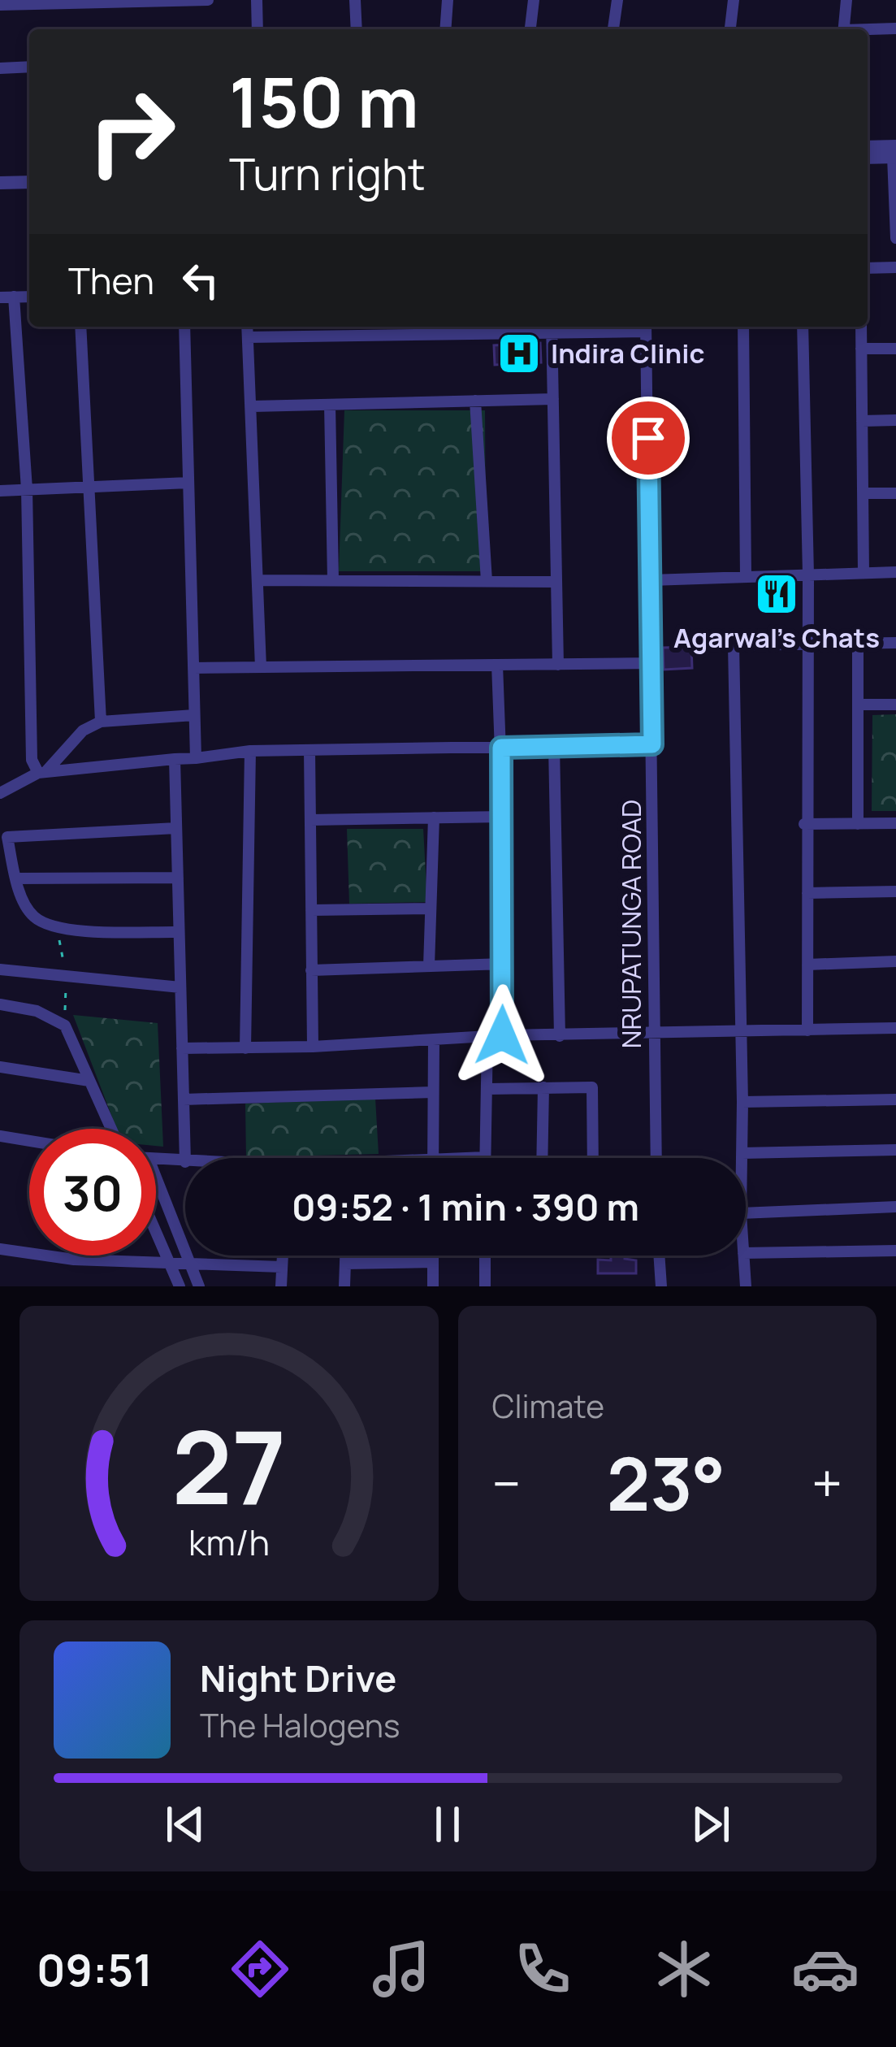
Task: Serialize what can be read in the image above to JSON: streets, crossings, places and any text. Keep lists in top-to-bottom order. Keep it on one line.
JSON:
{"streets":{"street":["NRUPATUNGA ROAD"]},"places":{"hospital":["Indira Clinic"],"restaurant":["Agarwal's Chats"]},"page":{"turn":["150 m","Turn right"],"then":"Then","limit":"30","trip":"09:52 · 1 min · 390 m","tile":"Climate","heat":["−","23°","+"],"song":["Night Drive","The Halogens"],"tabs":"09:51","gauge":["27","km/h"]}}
